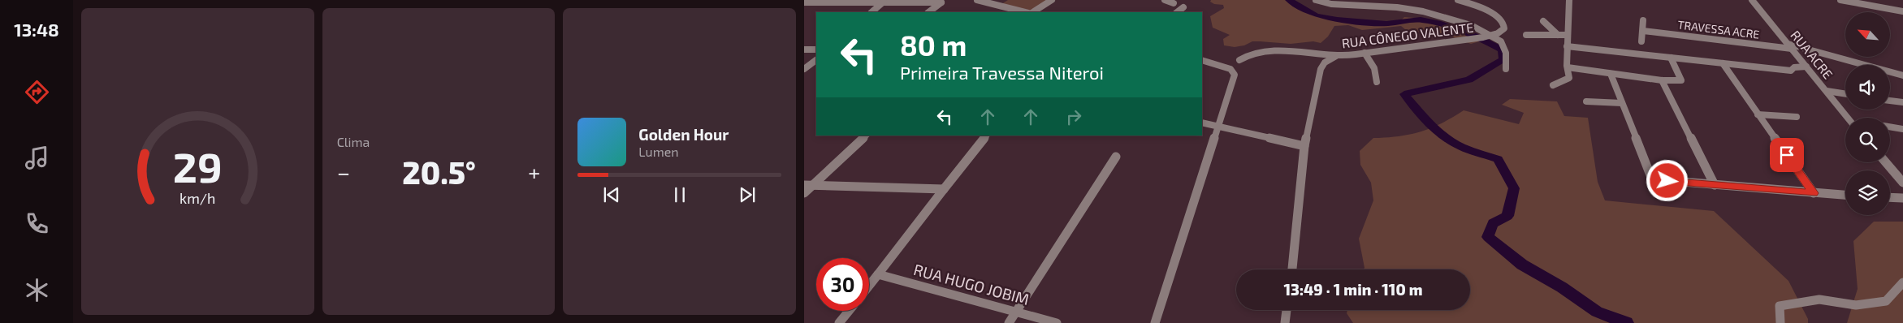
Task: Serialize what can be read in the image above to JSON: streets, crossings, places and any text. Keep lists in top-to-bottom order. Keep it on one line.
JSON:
{"streets":{"street":["TRAVESSA ACRE","RUA CÔNEGO VALENTE","RUA ACRE","RUA HUGO JOBIM"]},"crossings":[["TRAVESSA ACRE","RUA ACRE"]],"north":"top left","page":{"tabs":"13:48","tile":"Clima","turn":["80 m","Primeira Travessa Niteroi"],"song":["Golden Hour","Lumen"],"heat":["−","20.5°","+"],"limit":"30","trip":"13:49 · 1 min · 110 m","gauge":["29","km/h"]}}
